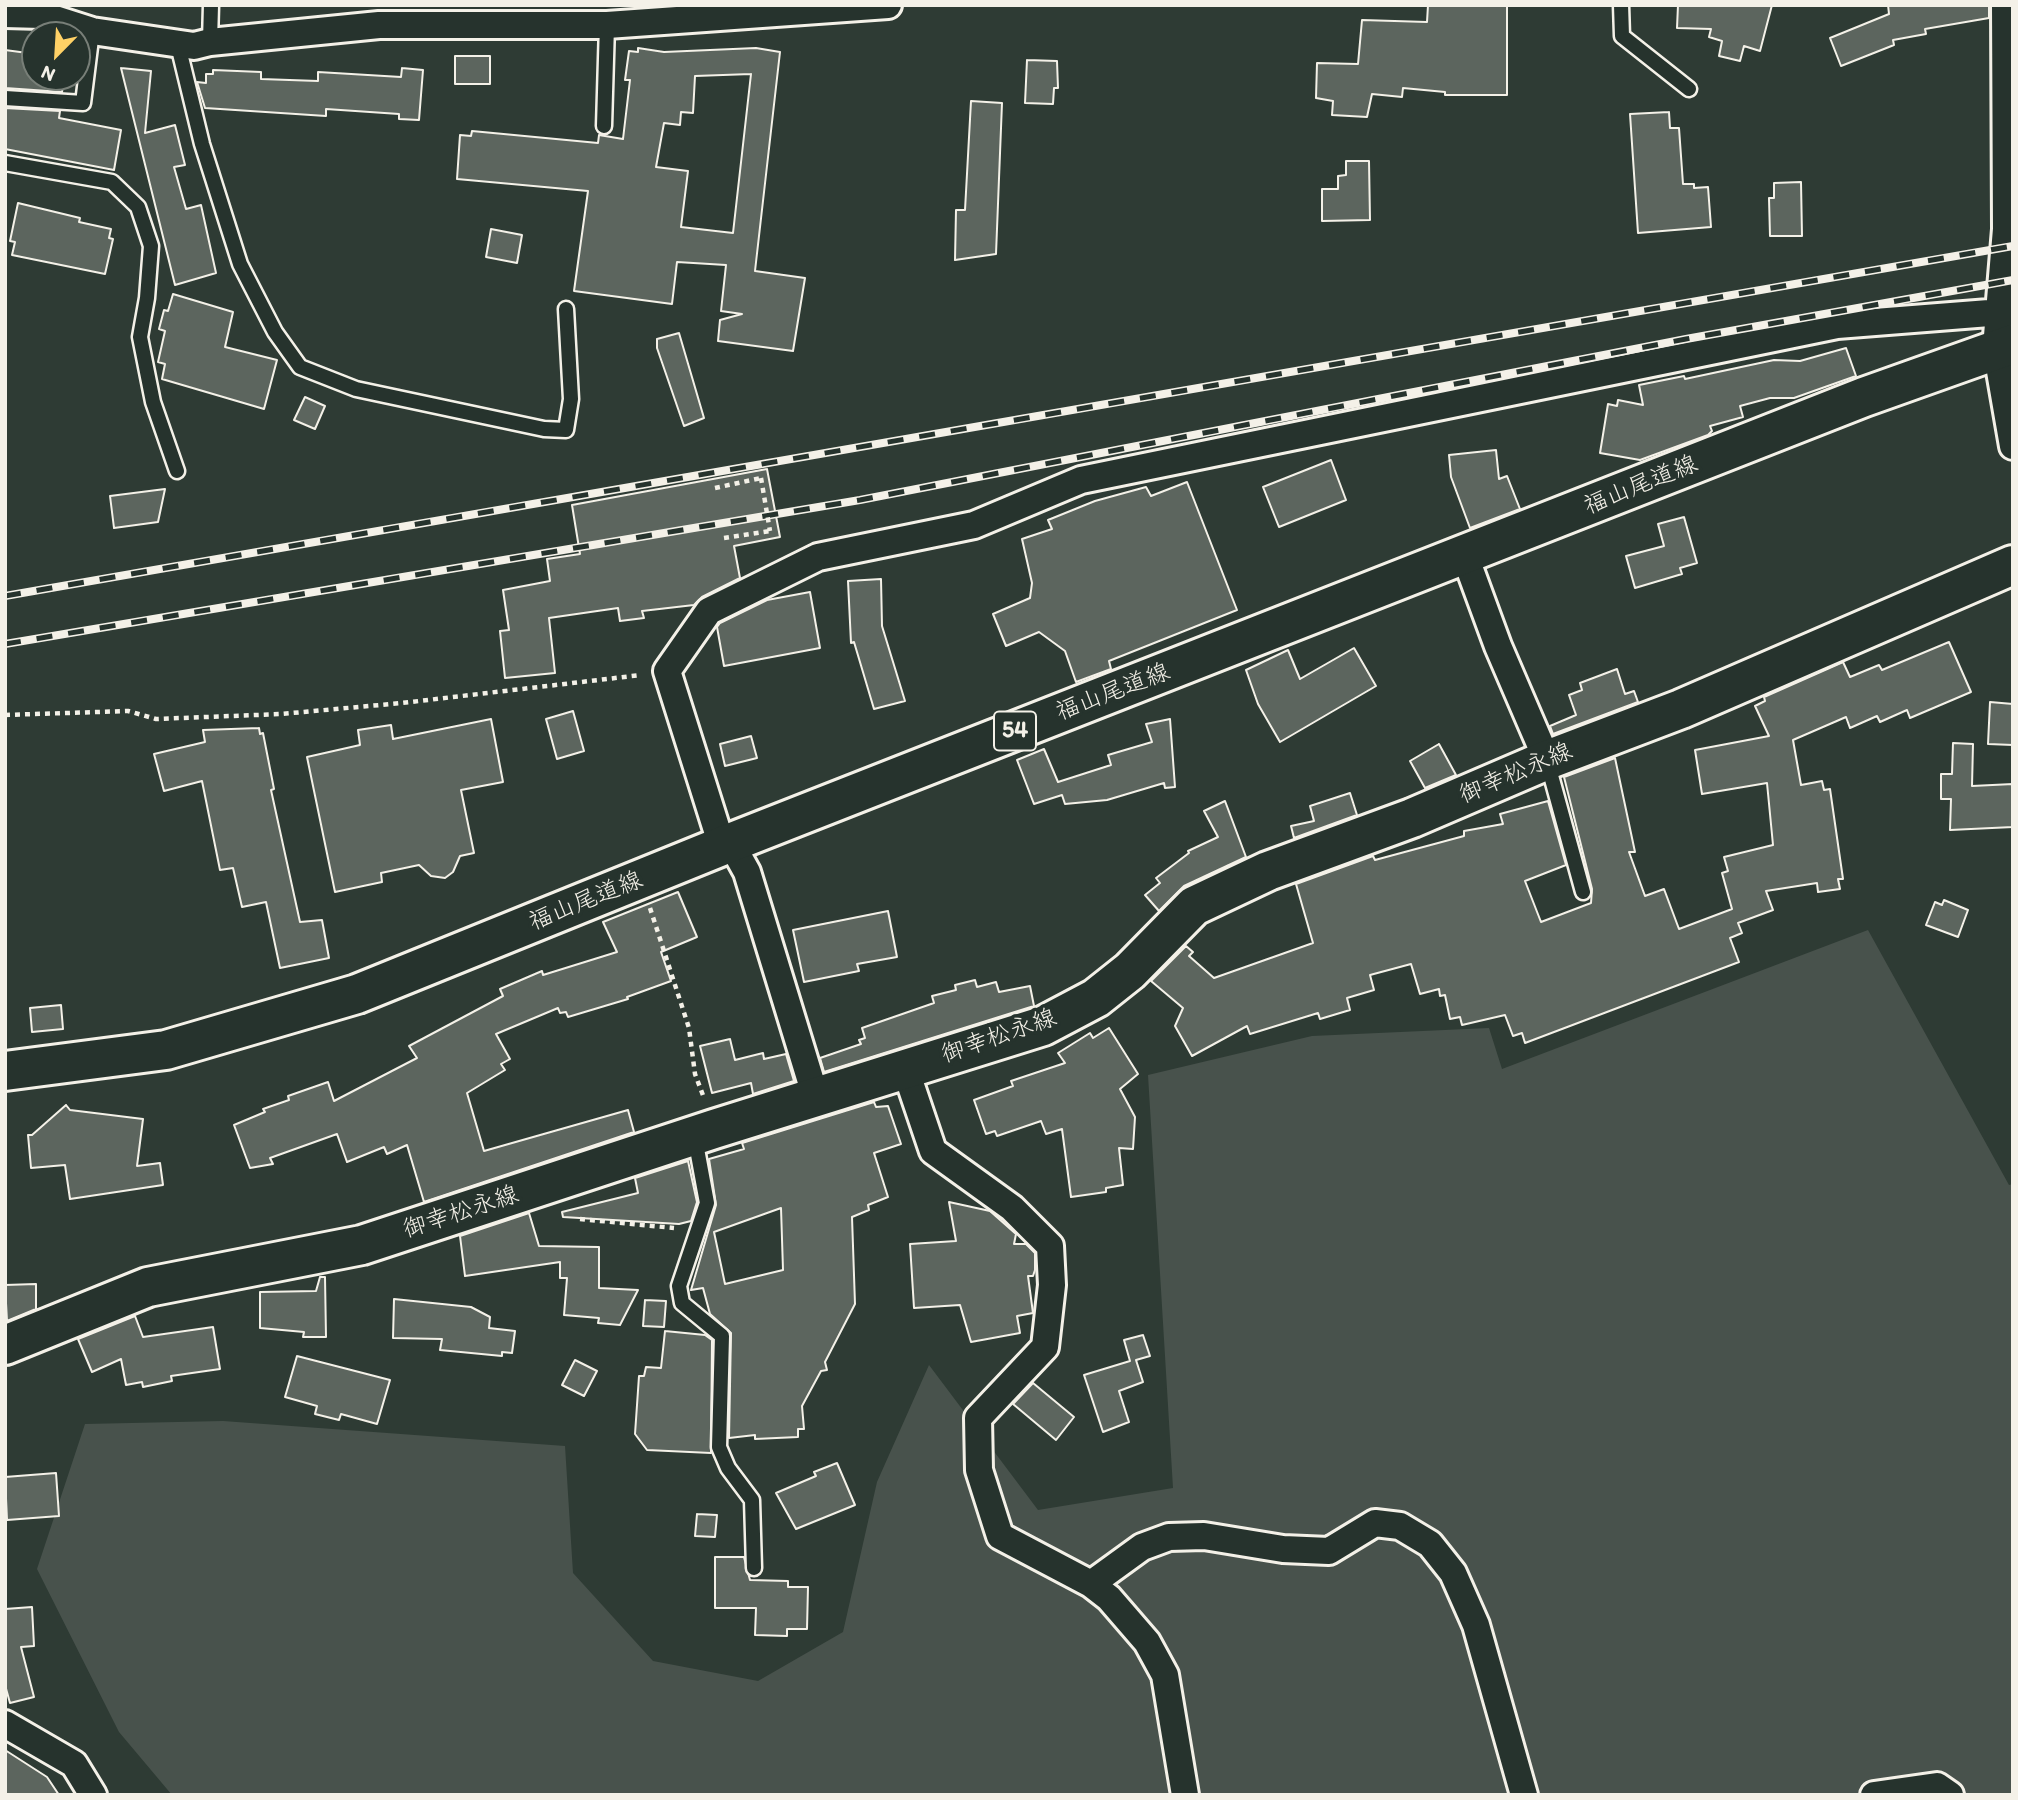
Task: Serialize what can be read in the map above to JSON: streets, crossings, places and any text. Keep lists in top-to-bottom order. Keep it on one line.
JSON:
{"streets":{"main road":["福山尾道線","54","御幸松永線"]},"north":"bottom left"}
